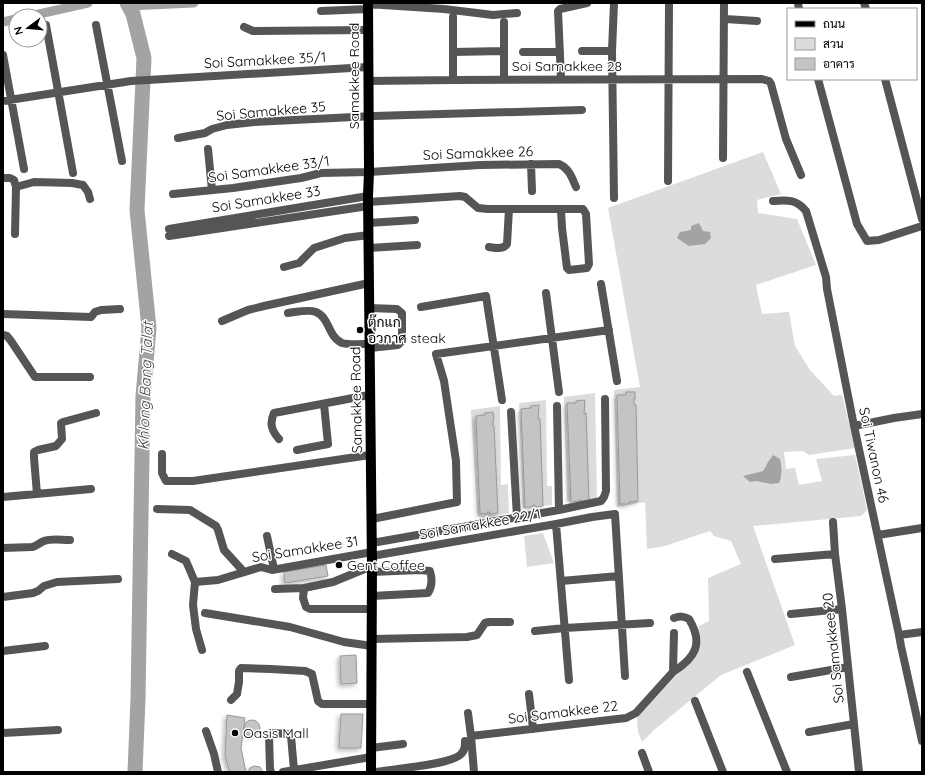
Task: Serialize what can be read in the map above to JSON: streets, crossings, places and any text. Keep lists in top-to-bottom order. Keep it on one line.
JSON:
{"streets":{"main road":["Samakkee Road"],"street":["Soi Samakkee 35/1","Soi Samakkee 28","Soi Samakkee 35","Soi Samakkee 26","Soi Samakkee 33/1","Soi Tiwanon 46","Soi Samakkee 22/1","Soi Samakkee 31","Soi Samakkee 20","Soi Samakkee 22"]},"crossings":[["Soi Samakkee 35/1","Samakkee Road"],["Soi Samakkee 28","Samakkee Road"],["Samakkee Road","Soi Samakkee 35"],["Samakkee Road","Soi Samakkee 26"],["Samakkee Road","Soi Samakkee 33/1"],["Samakkee Road","Soi Samakkee 22/1"],["Samakkee Road","Soi Samakkee 31"],["Soi Samakkee 26","Soi Samakkee 33/1"],["Soi Samakkee 22/1","Soi Samakkee 31"]],"water":["Khlong Bang Talat"],"places":["ตุ๊กแก อวกาศ steak","Gent Coffee","Oasis Mall"],"legend":["ถนน","สวน","อาคาร"],"north":"left"}
